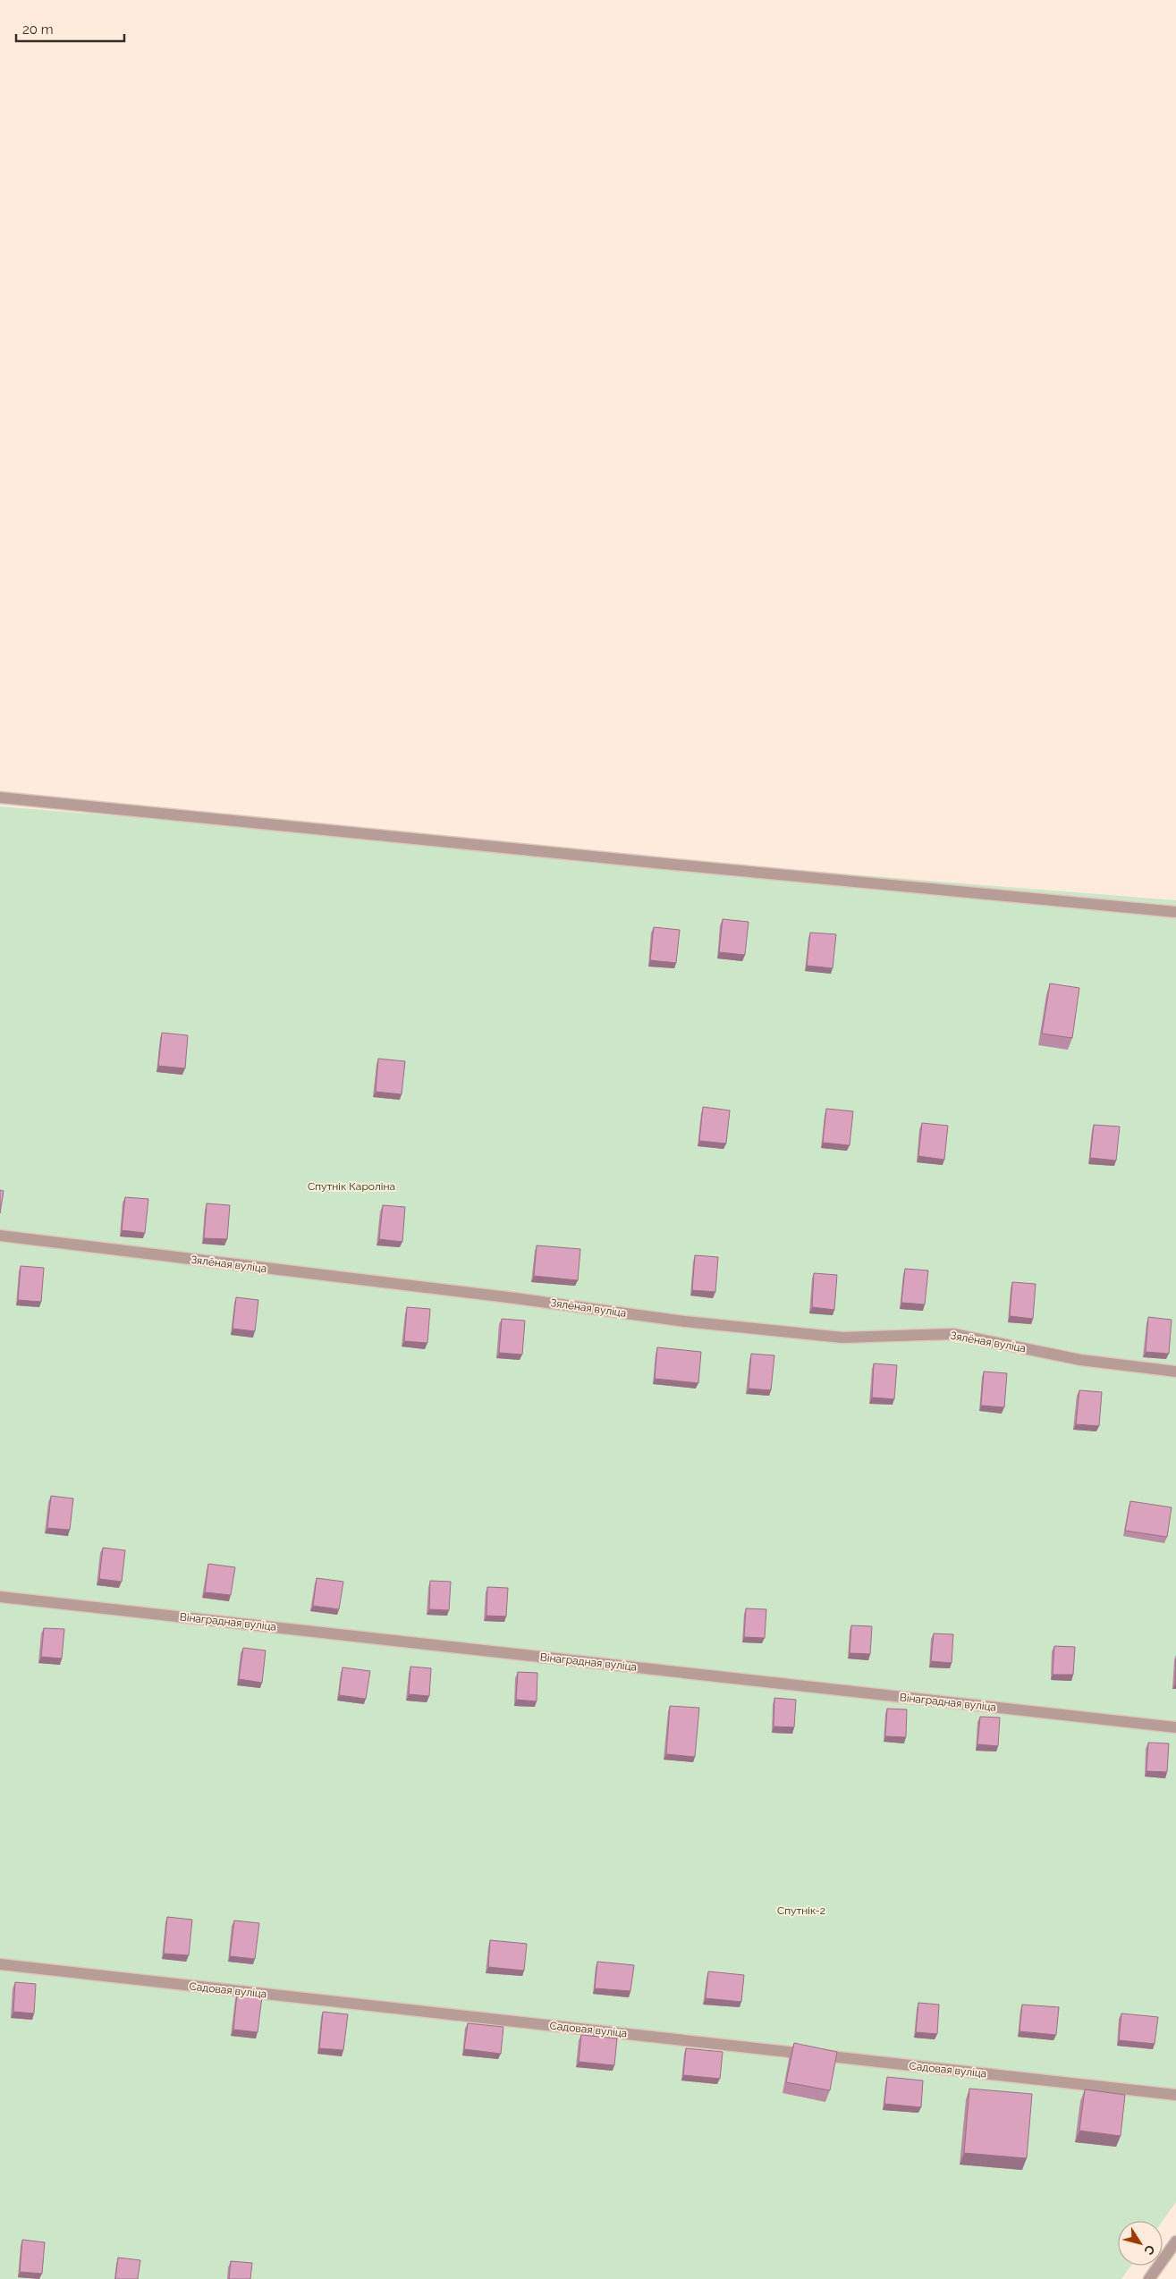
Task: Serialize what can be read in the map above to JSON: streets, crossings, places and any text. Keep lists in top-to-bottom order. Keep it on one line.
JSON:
{"streets":{"street":["Зялёная вуліца","Вінаградная вуліца","Садовая вуліца"]},"parks":["Спутнік Кароліна","Спутнік-2"],"scale_bar":"20 m","north":"bottom right"}
